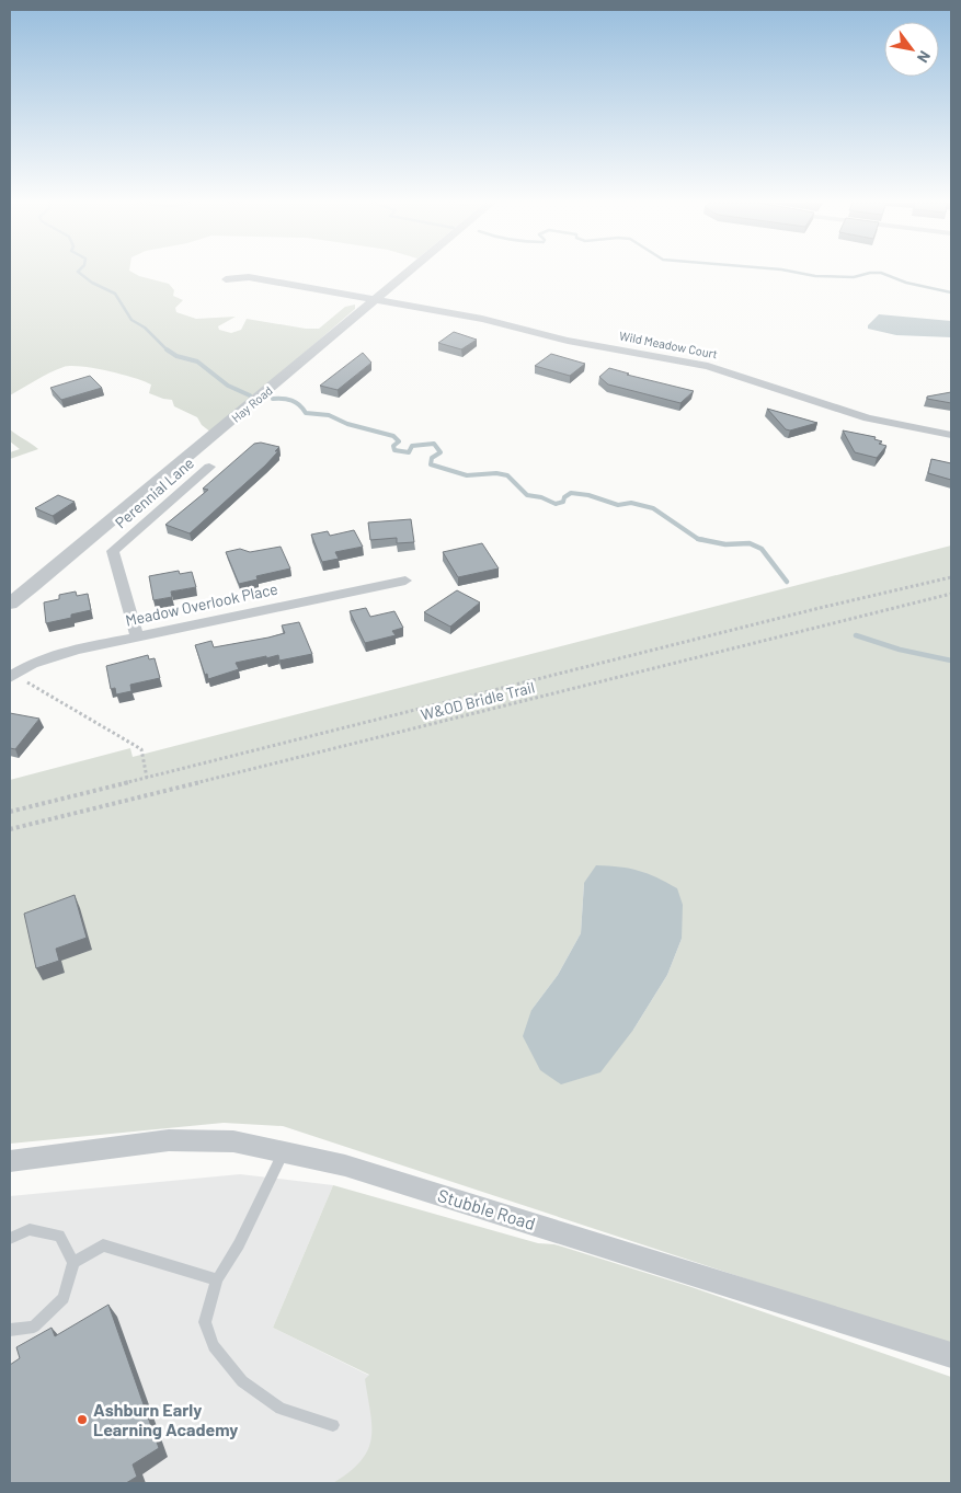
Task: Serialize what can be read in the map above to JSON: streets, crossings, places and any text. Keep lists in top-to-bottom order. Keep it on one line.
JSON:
{"streets":{"street":["Wild Meadow Court","Hay Road","Perennial Lane","Meadow Overlook Place","Stubble Road"],"path":["W&OD Bridle Trail"]},"crossings":[["Wild Meadow Court","Hay Road"],["Perennial Lane","Meadow Overlook Place"]],"places":["Ashburn Early Learning Academy"],"north":"bottom right"}
